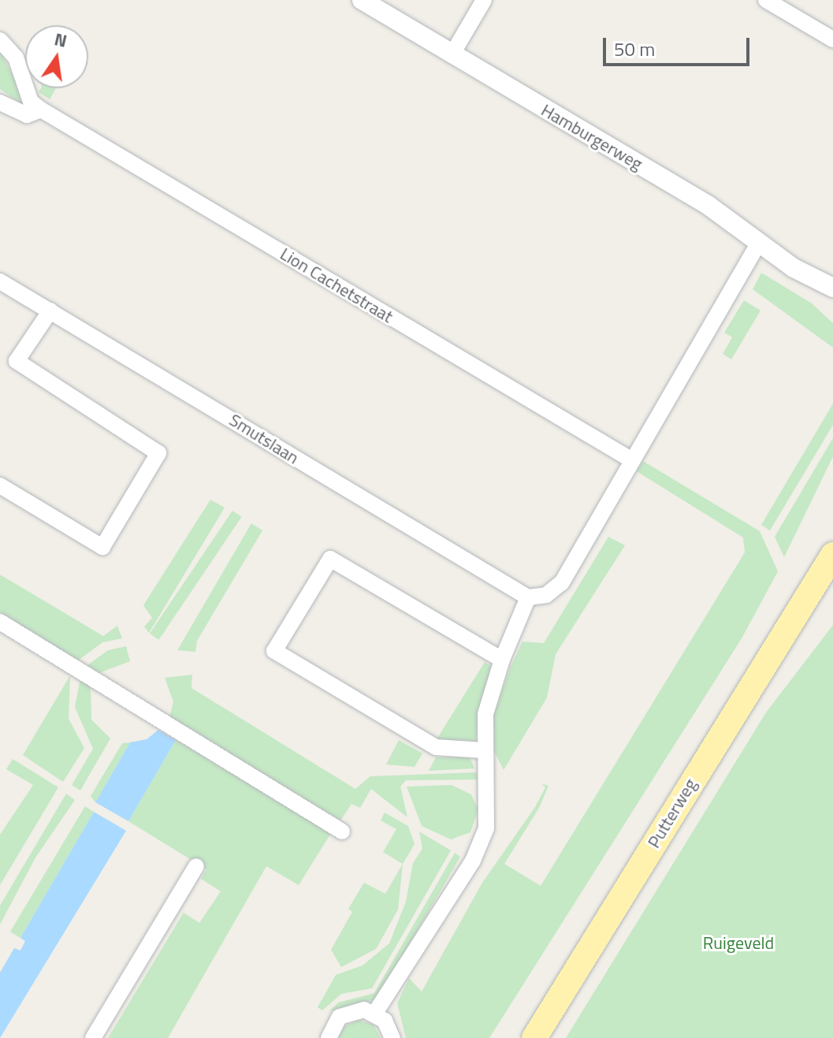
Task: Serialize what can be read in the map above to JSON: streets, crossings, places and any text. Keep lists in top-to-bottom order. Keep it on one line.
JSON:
{"streets":{"main road":["Putterweg"],"street":["Hamburgerweg","Lion Cachetstraat","Smutslaan"]},"parks":["Ruigeveld"],"scale_bar":"50 m","north":"top"}
